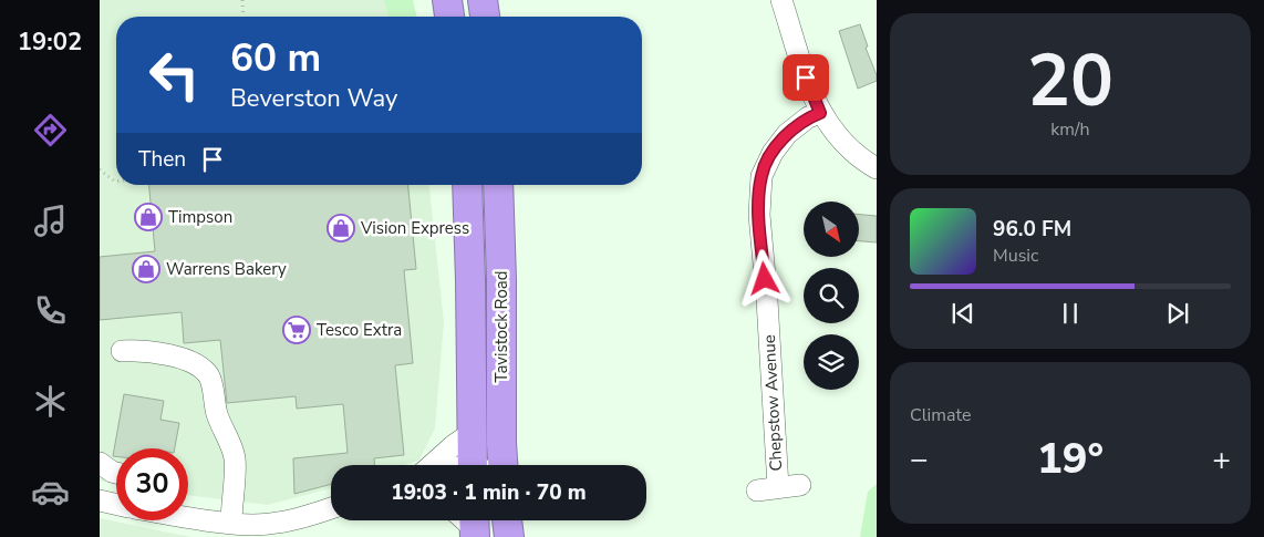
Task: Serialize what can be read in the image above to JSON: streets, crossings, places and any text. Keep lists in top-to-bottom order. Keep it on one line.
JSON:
{"streets":{"highway":["Tavistock Road"],"street":["Chepstow Avenue"]},"places":{"shop":["Timpson","Vision Express","Warrens Bakery"],"supermarket":["Tesco Extra"]},"north":"bottom right","page":{"tabs":"19:02","tile":[["20","km/h"],"Climate"],"turn":["60 m","Beverston Way"],"then":"Then","song":["96.0 FM","Music"],"heat":["−","19°","+"],"limit":"30","trip":"19:03 · 1 min · 70 m"}}
